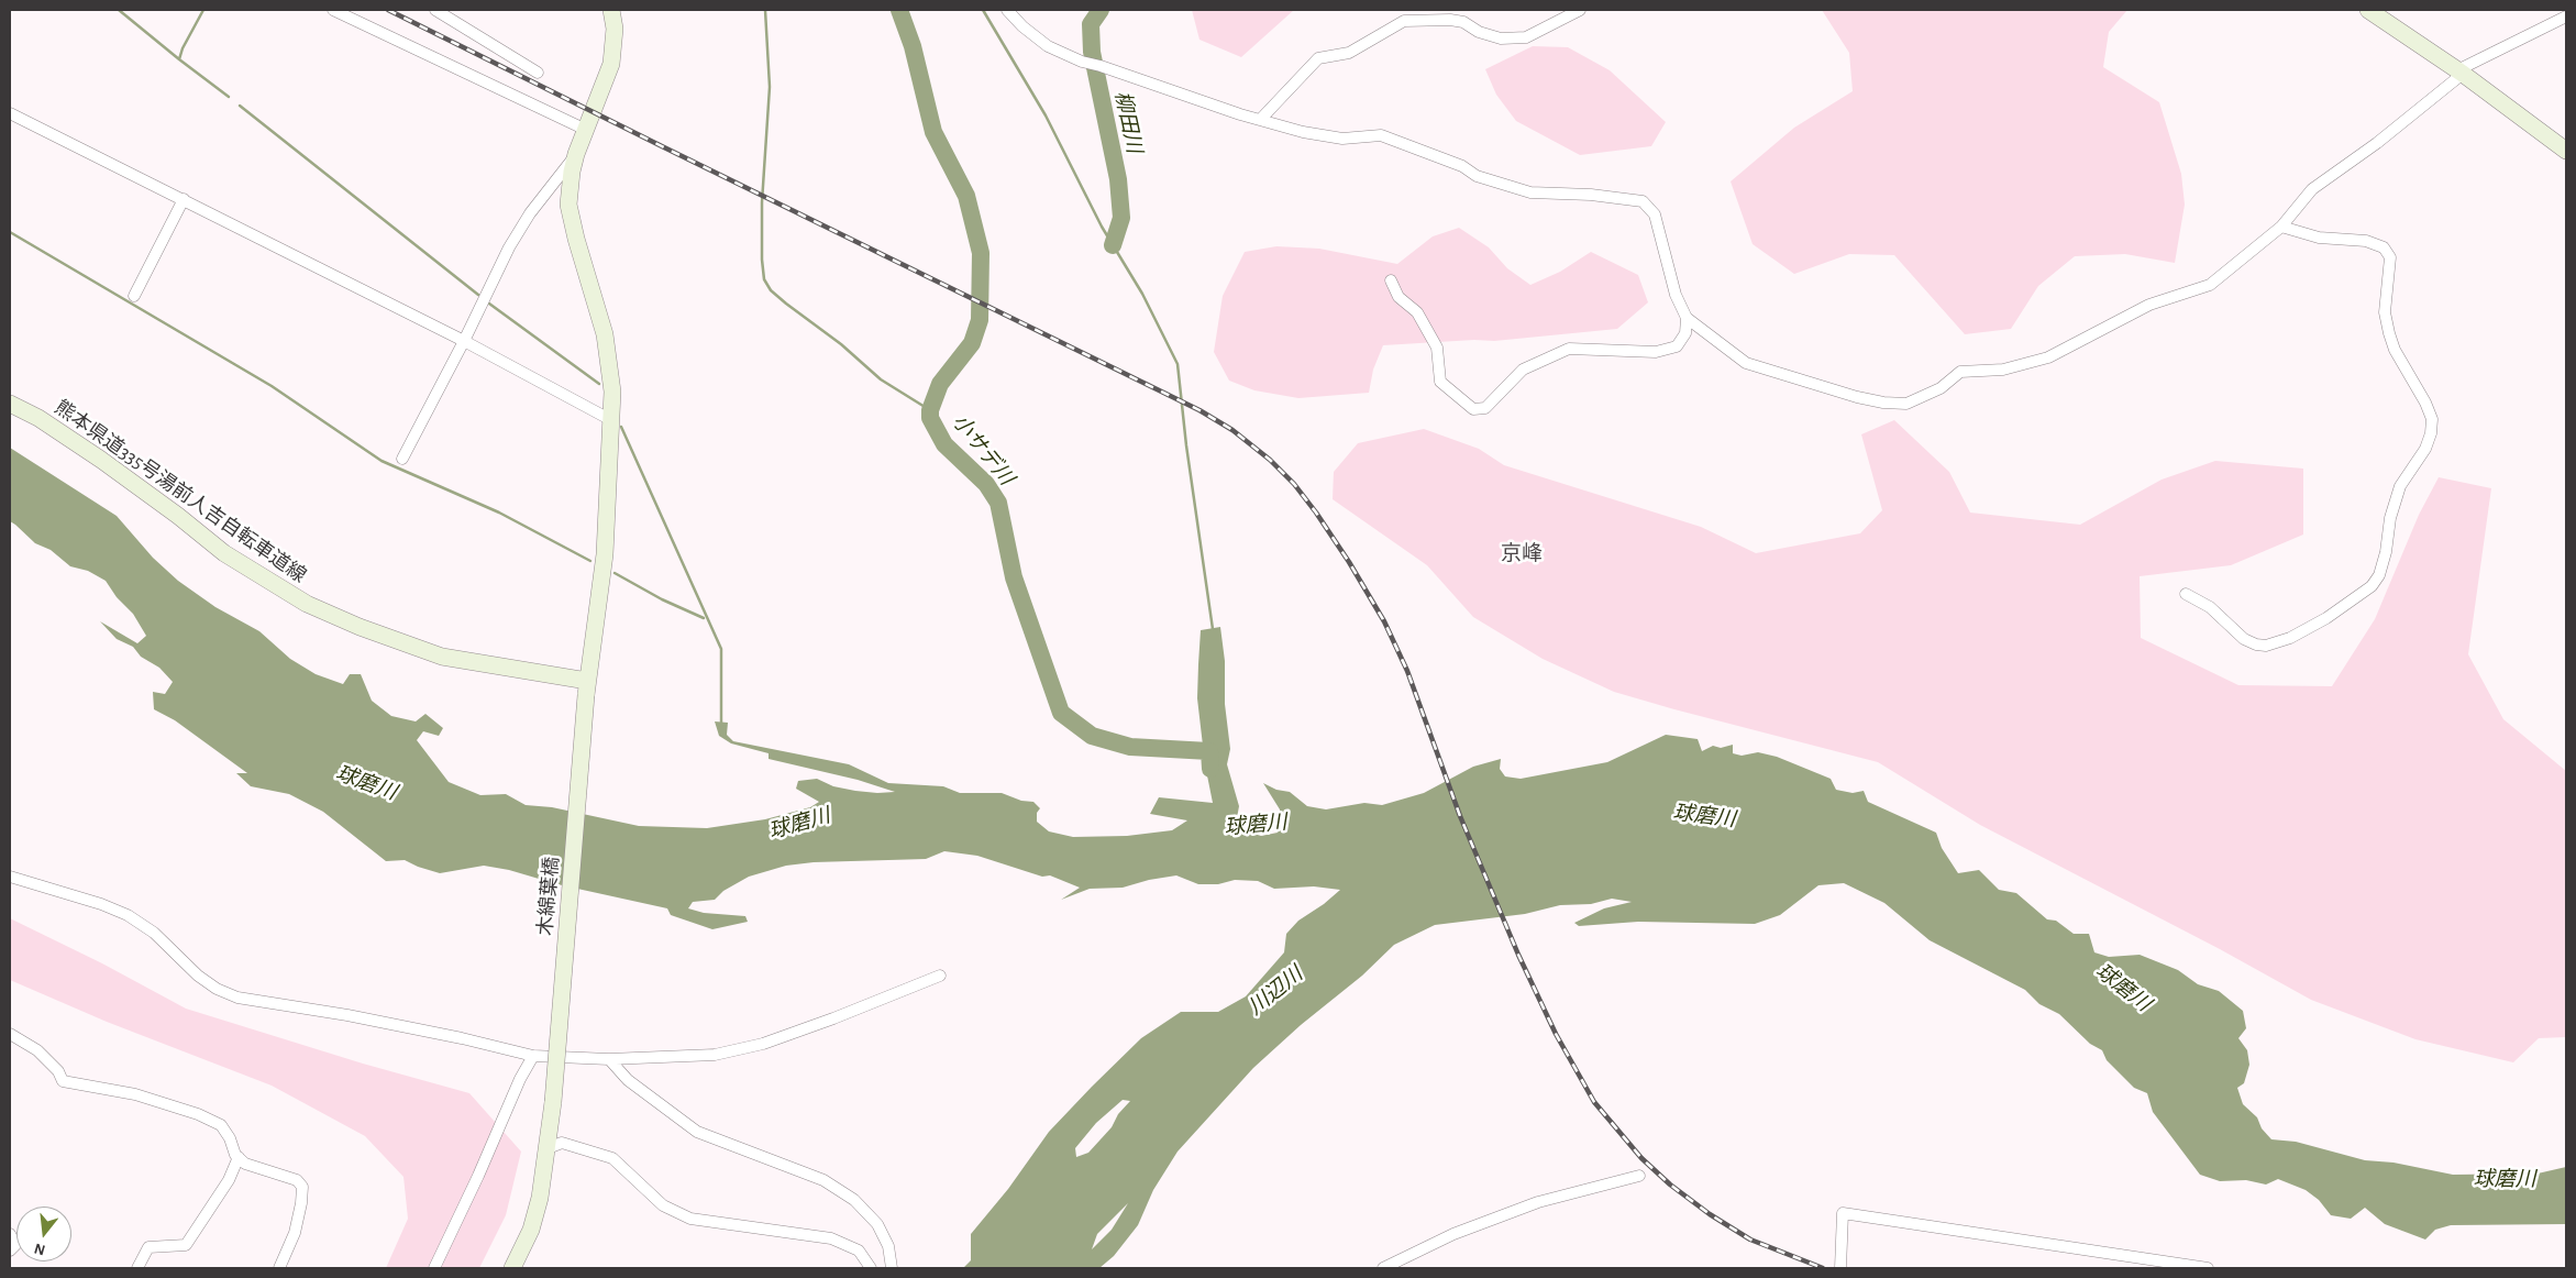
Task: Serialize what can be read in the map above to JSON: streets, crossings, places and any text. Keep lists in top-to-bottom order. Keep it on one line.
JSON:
{"streets":{"main road":["熊本県道335号湯前人吉自転車道線","木綿葉橋"]},"crossings":[["熊本県道335号湯前人吉自転車道線","木綿葉橋"]],"districts":["京峰"],"water":["柳田川","小サデ川","球磨川","川辺川"],"north":"bottom"}
